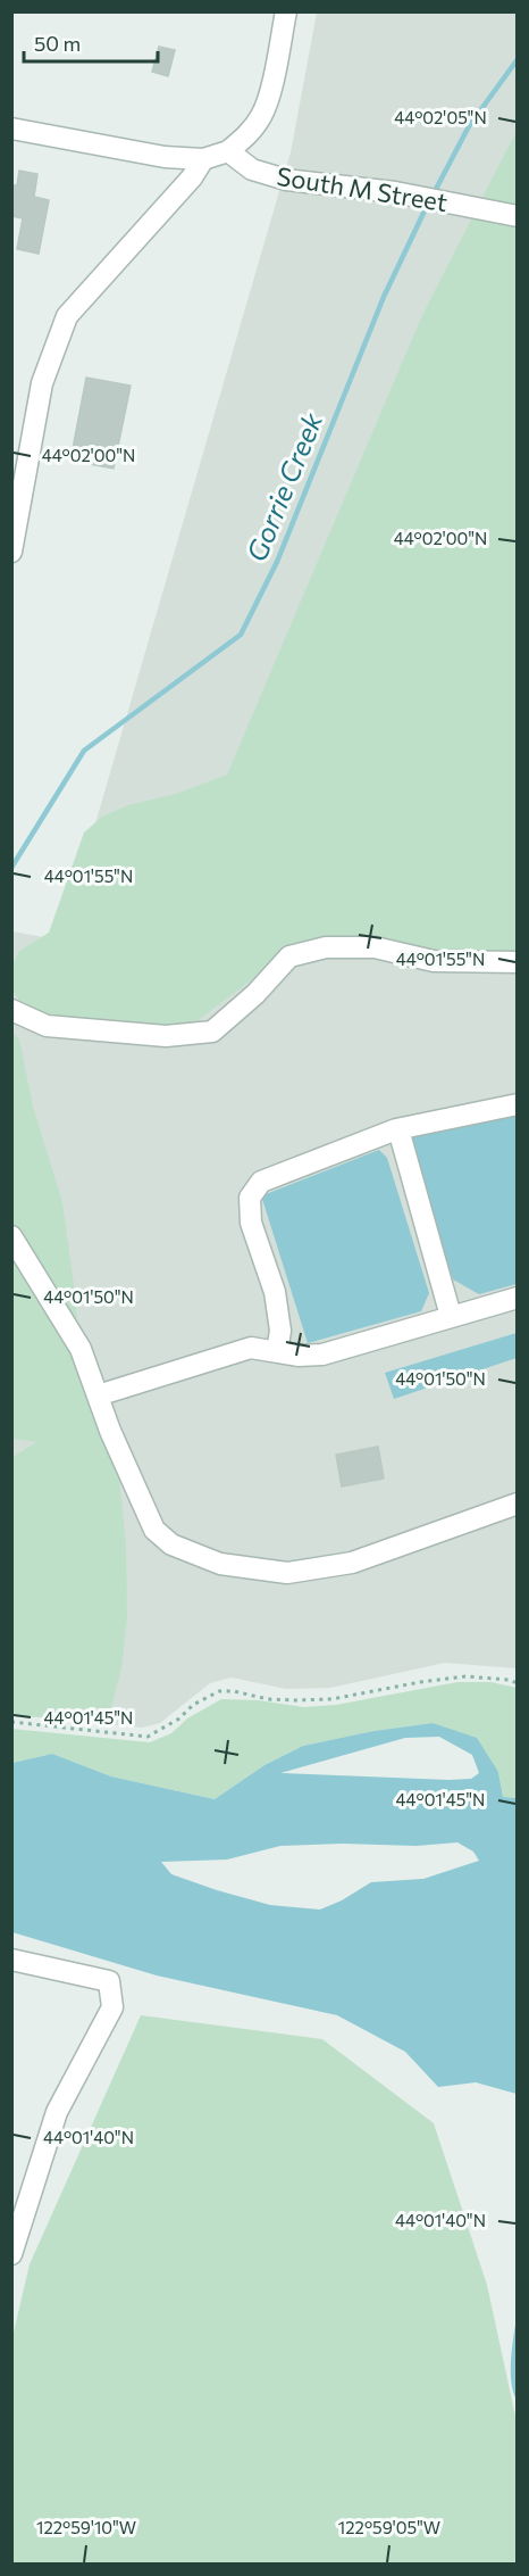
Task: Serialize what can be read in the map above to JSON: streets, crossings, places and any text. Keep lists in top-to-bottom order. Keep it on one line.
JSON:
{"streets":{"street":["South M Street"]},"water":["Gorrie Creek"],"scale_bar":"50 m","coordinates":["44°02'05\"N","44°02'00\"N","44°01'55\"N","44°01'50\"N","44°01'45\"N","44°01'40\"N","122°59'10\"W","122°59'05\"W"]}
